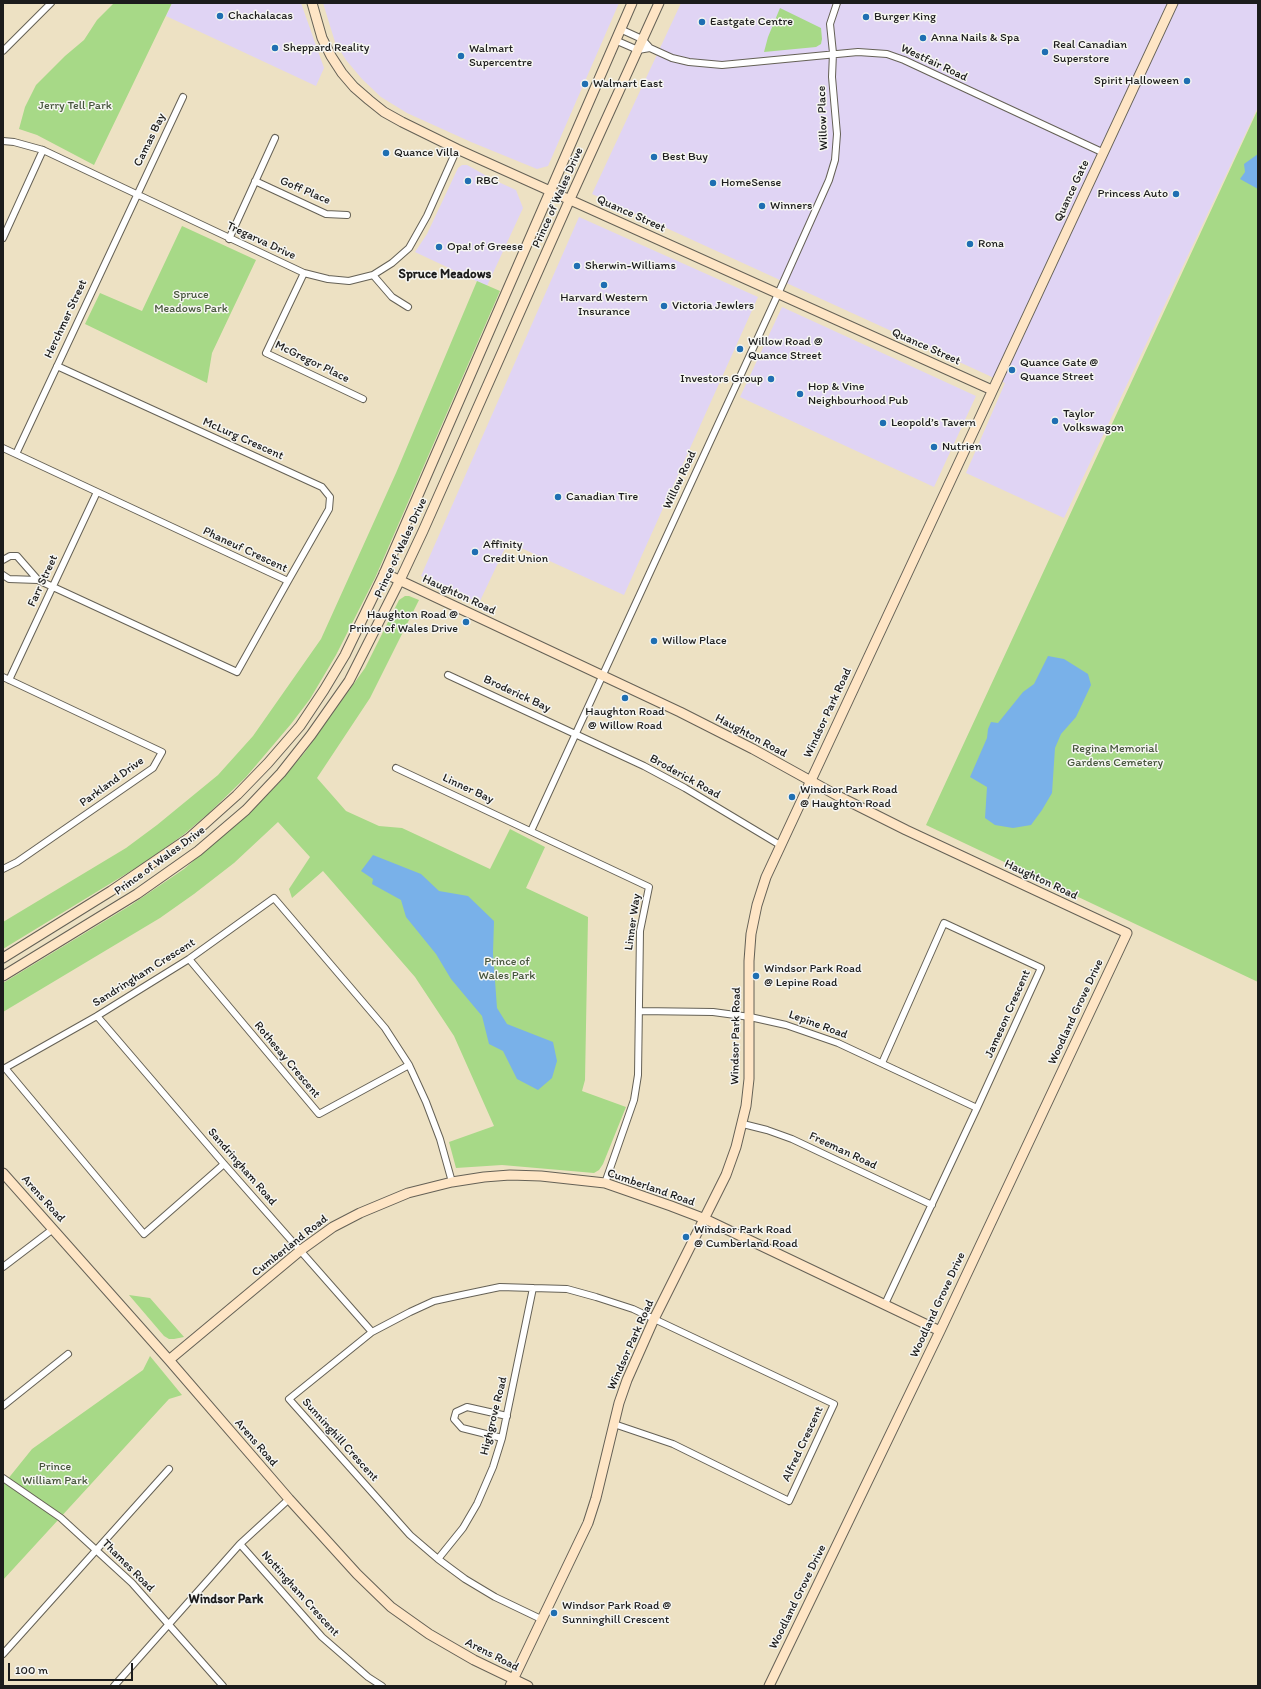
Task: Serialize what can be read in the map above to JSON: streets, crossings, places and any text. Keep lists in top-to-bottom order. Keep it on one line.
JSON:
{"streets":{"street":["Westfair Road","Willow Place","Camas Bay","Goff Place","Quance Gate","Prince of Wales Drive","Quance Street","Tregarva Drive","Herchmer Street","McGregor Place","McLurg Crescent","Willow Road","Phaneuf Crescent","Farr Street","Haughton Road","Broderick Bay","Windsor Park Road","Broderick Road","Parkland Drive","Linner Bay","Linner Way","Sandringham Crescent","Woodland Grove Drive","Jameson Crescent","Lepine Road","Rothesay Crescent","Freeman Road","Sandringham Road","Cumberland Road","Arens Road","Highgrove Road","Sunninghill Crescent","Alfred Crescent","Thames Road","Nottingham Crescent"]},"crossings":[["Westfair Road","Willow Place"],["Westfair Road","Quance Gate"],["Westfair Road","Prince of Wales Drive"],["Willow Place","Quance Street"],["Willow Place","Willow Road"],["Camas Bay","Tregarva Drive"],["Camas Bay","Herchmer Street"],["Quance Gate","Quance Street"],["Quance Gate","Windsor Park Road"],["Prince of Wales Drive","Quance Street"],["Prince of Wales Drive","Haughton Road"],["Quance Street","Tregarva Drive"],["Quance Street","Willow Road"],["Quance Street","Windsor Park Road"],["Tregarva Drive","Herchmer Street"],["Tregarva Drive","McGregor Place"],["Herchmer Street","McLurg Crescent"],["Herchmer Street","Phaneuf Crescent"],["McLurg Crescent","Phaneuf Crescent"],["Willow Road","Haughton Road"],["Phaneuf Crescent","Farr Street"],["Farr Street","Parkland Drive"],["Haughton Road","Windsor Park Road"],["Haughton Road","Woodland Grove Drive"],["Broderick Bay","Broderick Road"],["Windsor Park Road","Broderick Road"],["Windsor Park Road","Lepine Road"],["Windsor Park Road","Freeman Road"],["Windsor Park Road","Cumberland Road"],["Windsor Park Road","Arens Road"],["Windsor Park Road","Sunninghill Crescent"],["Windsor Park Road","Alfred Crescent"],["Linner Bay","Linner Way"],["Linner Way","Lepine Road"],["Linner Way","Cumberland Road"],["Sandringham Crescent","Rothesay Crescent"],["Sandringham Crescent","Sandringham Road"],["Sandringham Crescent","Cumberland Road"],["Woodland Grove Drive","Cumberland Road"],["Jameson Crescent","Lepine Road"],["Jameson Crescent","Freeman Road"],["Jameson Crescent","Cumberland Road"],["Sandringham Road","Cumberland Road"],["Sandringham Road","Sunninghill Crescent"],["Cumberland Road","Arens Road"],["Highgrove Road","Sunninghill Crescent"],["Sunninghill Crescent","Alfred Crescent"]],"districts":["Spruce Meadows","Windsor Park"],"parks":["Jerry Tell Park","Spruce Meadows Park","Regina Memorial Gardens Cemetery","Prince of Wales Park","Prince William Park"],"places":["Chachalacas","Burger King","Eastgate Centre","Anna Nails & Spa","Sheppard Reality","Real Canadian Superstore","Walmart Supercentre","Spirit Halloween","Walmart East","Quance Villa","Best Buy","RBC","HomeSense","Princess Auto","Winners","Rona","Opa! of Greese","Sherwin-Williams","Harvard Western Insurance","Victoria Jewlers","Willow Road @ Quance Street","Quance Gate @ Quance Street","Investors Group","Hop & Vine Neighbourhood Pub","Taylor Volkswagon","Leopold’s Tavern","Nutrien","Canadian Tire","Affinity Credit Union","Haughton Road @ Prince of Wales Drive","Willow Place","Haughton Road @ Willow Road","Windsor Park Road @ Haughton Road","Windsor Park Road @ Lepine Road","Windsor Park Road @ Cumberland Road","Windsor Park Road @ Sunninghill Crescent"],"scale_bar":"100 m"}
